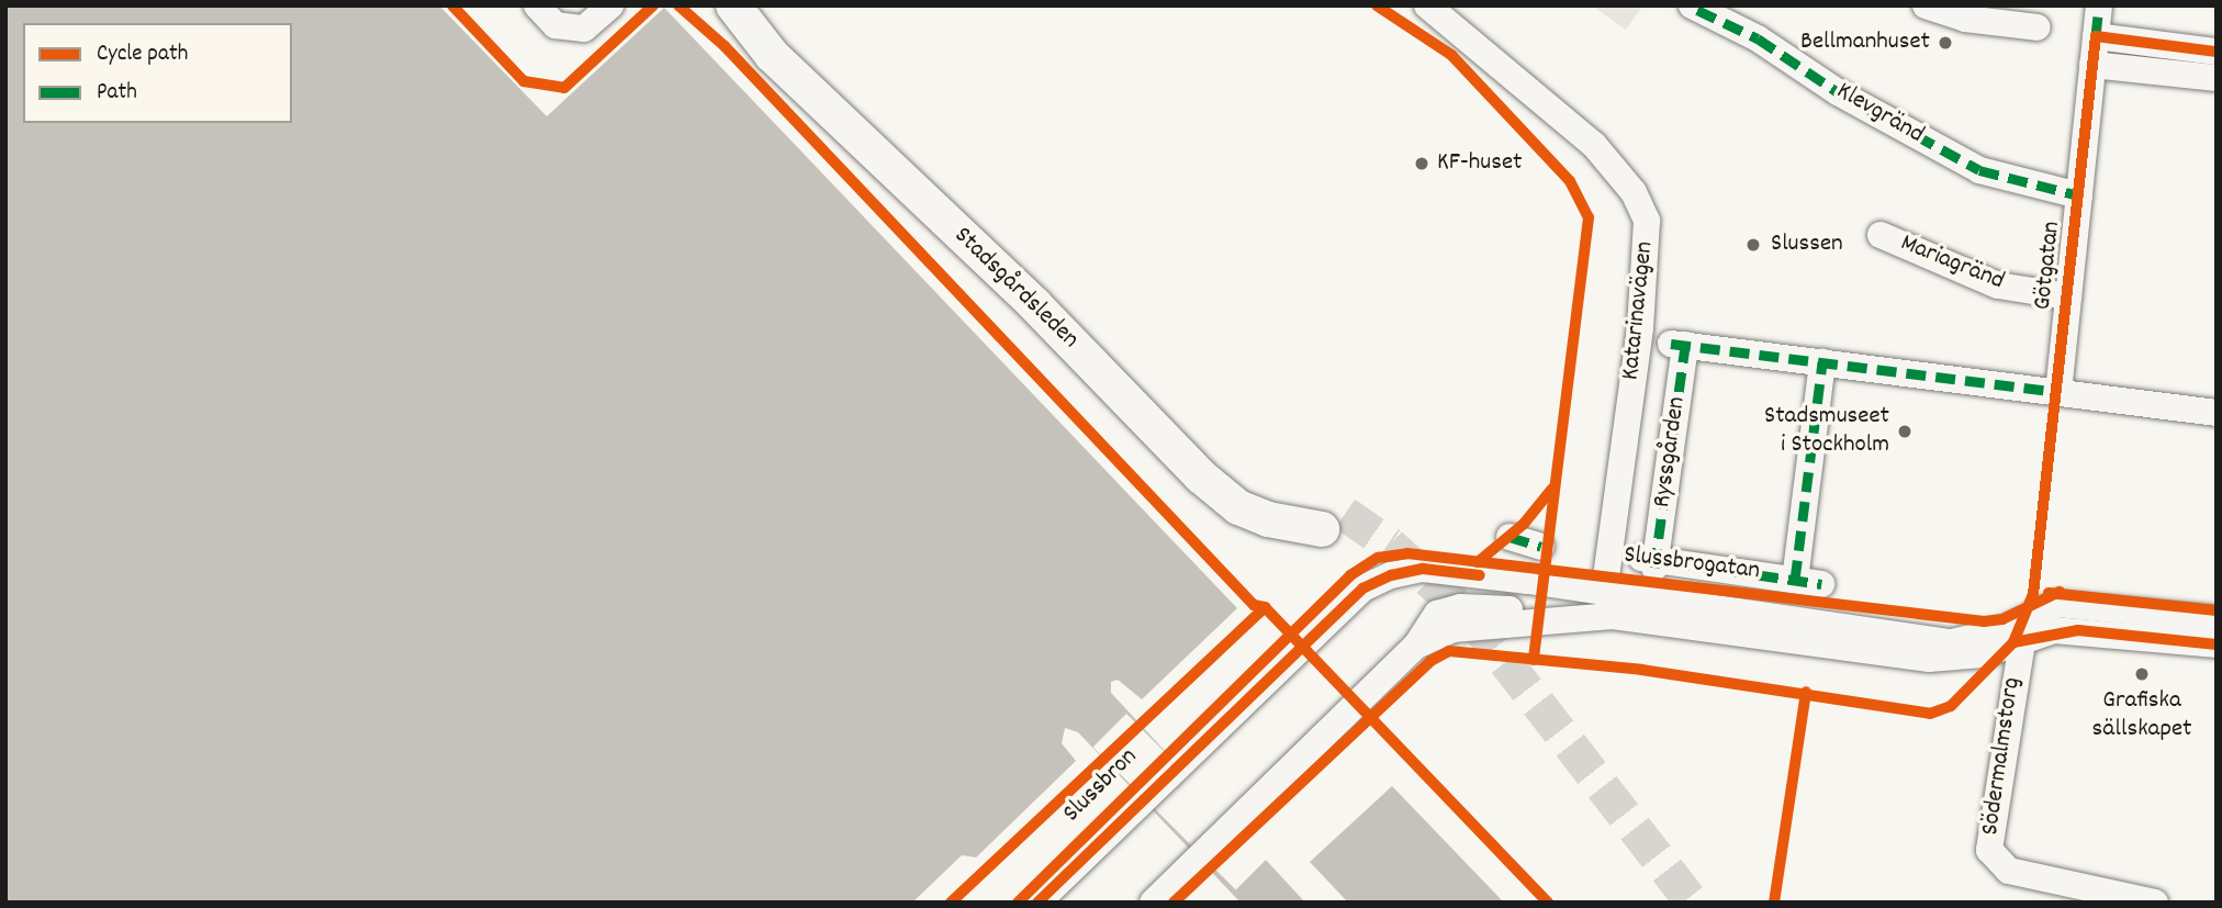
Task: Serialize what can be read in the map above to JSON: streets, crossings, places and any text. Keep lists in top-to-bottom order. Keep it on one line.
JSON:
{"streets":{"main road":["Stadsgårdsleden"],"street":["Klevgränd","Mariagränd","Götgatan","Katarinavägen","Ryssgården","Slussbrogatan","Södermalmstorg","Slussbron"]},"crossings":[["Klevgränd","Götgatan"],["Mariagränd","Götgatan"],["Götgatan","Ryssgården"],["Katarinavägen","Slussbrogatan"],["Slussbrogatan","Södermalmstorg"],["Slussbrogatan","Slussbron"]],"places":["Bellmanhuset","KF-huset","Slussen","Stadsmuseet i Stockholm","Grafiska sällskapet"],"legend":["Cycle path","Path"]}
